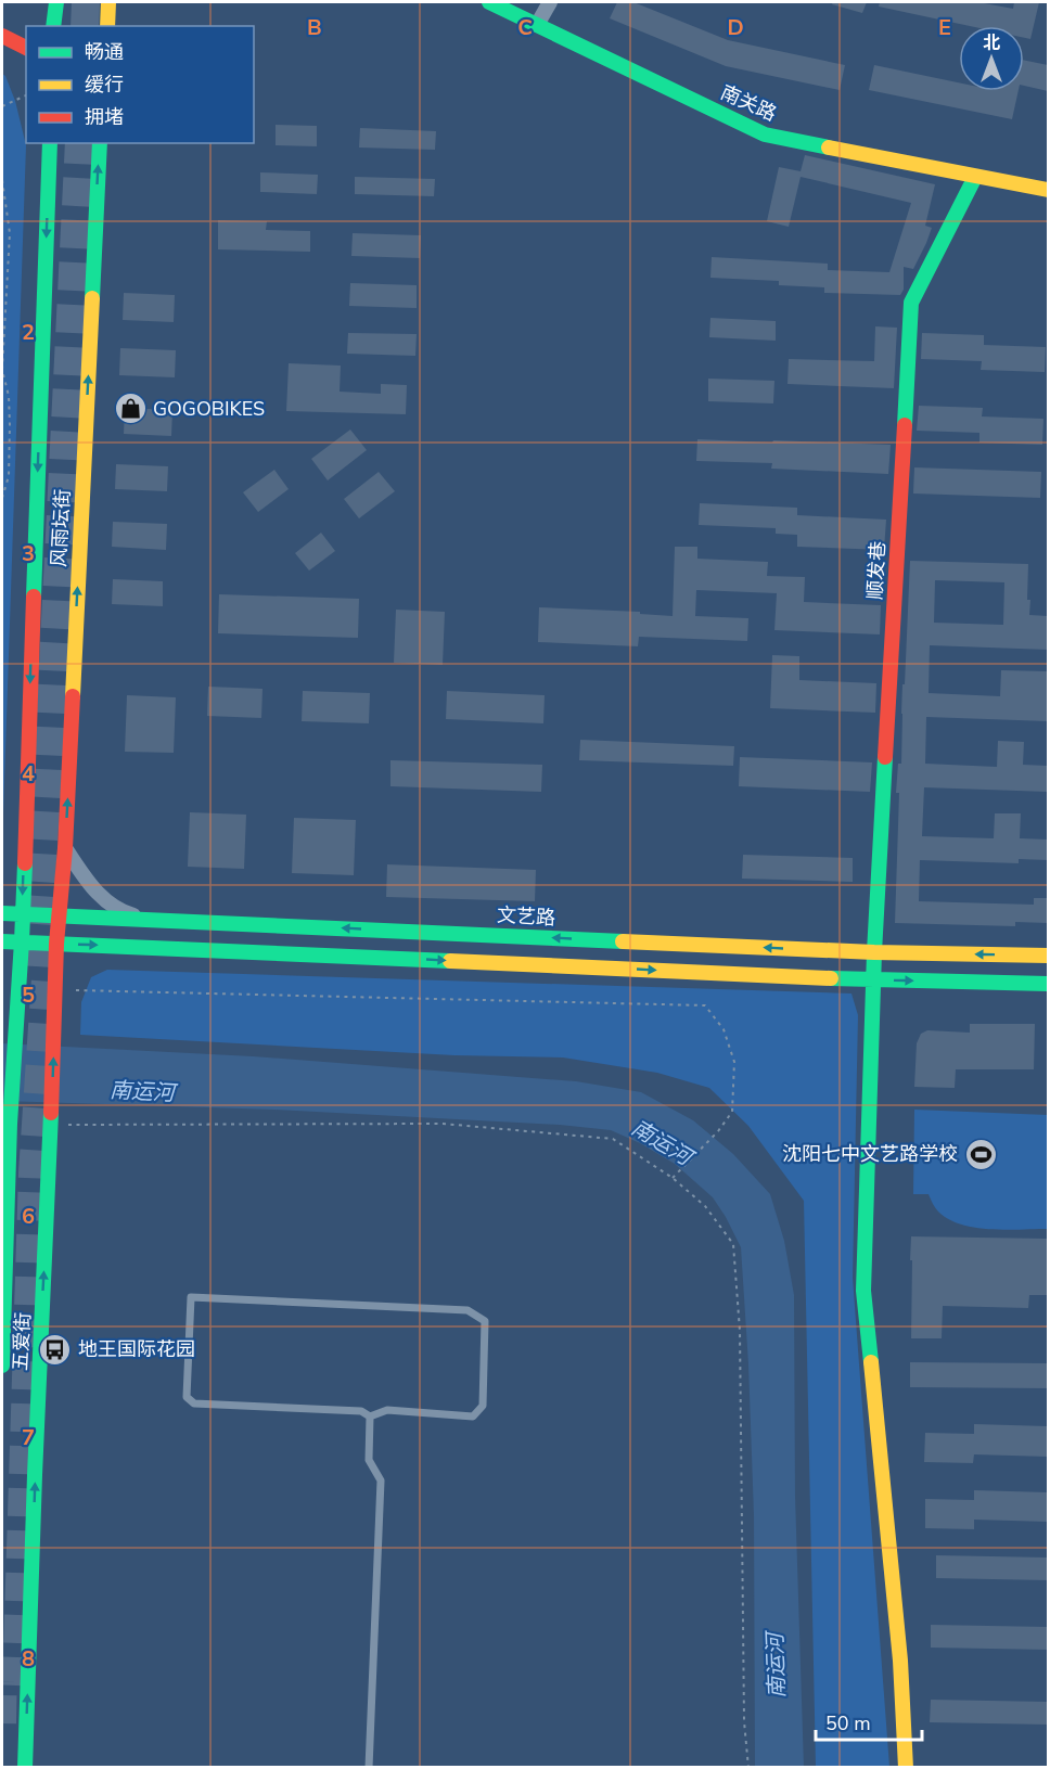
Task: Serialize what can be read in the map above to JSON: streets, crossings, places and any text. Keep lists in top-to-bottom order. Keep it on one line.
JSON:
{"streets":{"main road":["南关路","风雨坛街","顺发巷","文艺路","五爱街"]},"crossings":[["南关路","顺发巷"],["风雨坛街","文艺路"],["风雨坛街","五爱街"],["顺发巷","文艺路"]],"water":["南运河"],"places":{"shop":["GOGOBIKES"],"sports":["沈阳七中文艺路学校"],"bus stop":["地王国际花园"]},"legend":["畅通","缓行","拥堵"],"scale_bar":"50 m","north":"top","grid":{"columns":["B","C","D","E"],"rows":["2","3","4","5","6","7","8"]}}
